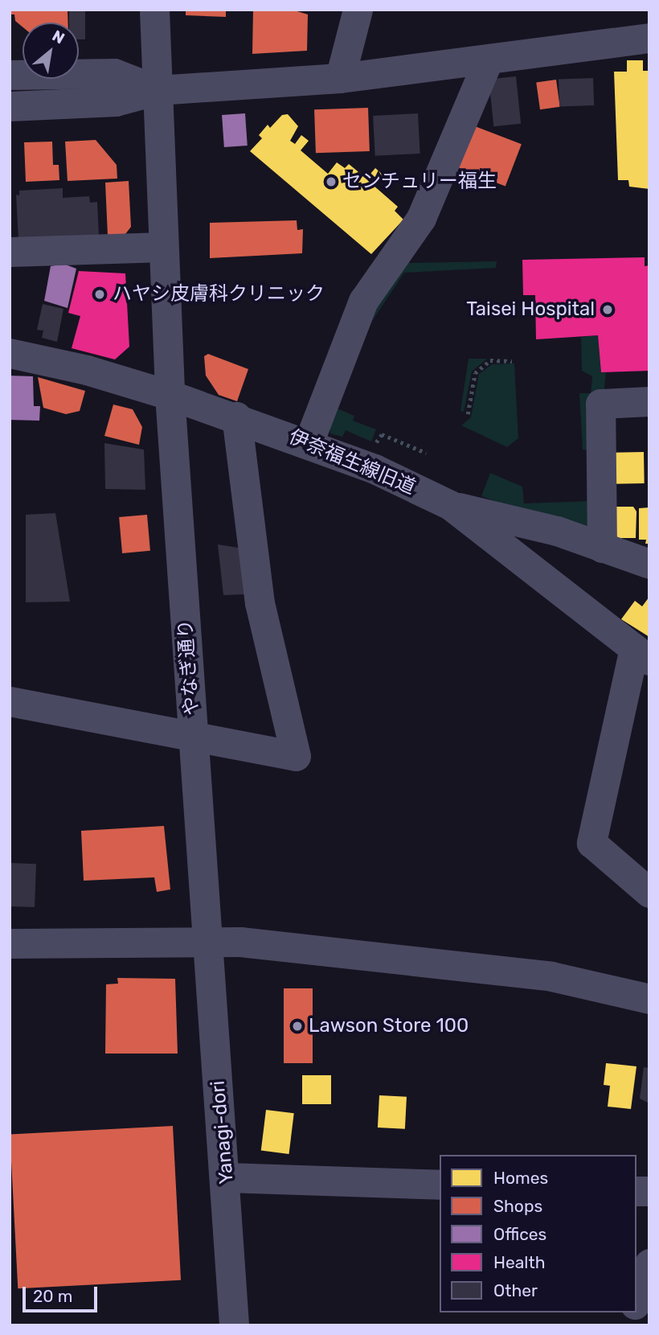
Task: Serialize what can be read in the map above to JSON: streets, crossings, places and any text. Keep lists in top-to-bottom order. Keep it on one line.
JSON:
{"streets":{"street":["伊奈福生線旧道","やなぎ通り","Yanagi-dori"]},"crossings":[["伊奈福生線旧道","やなぎ通り"],["やなぎ通り","Yanagi-dori"]],"places":["センチュリー福生","ハヤシ皮膚科クリニック","Taisei Hospital","Lawson Store 100"],"legend":["Homes","Shops","Offices","Health","Other"],"scale_bar":"20 m","north":"top right"}
